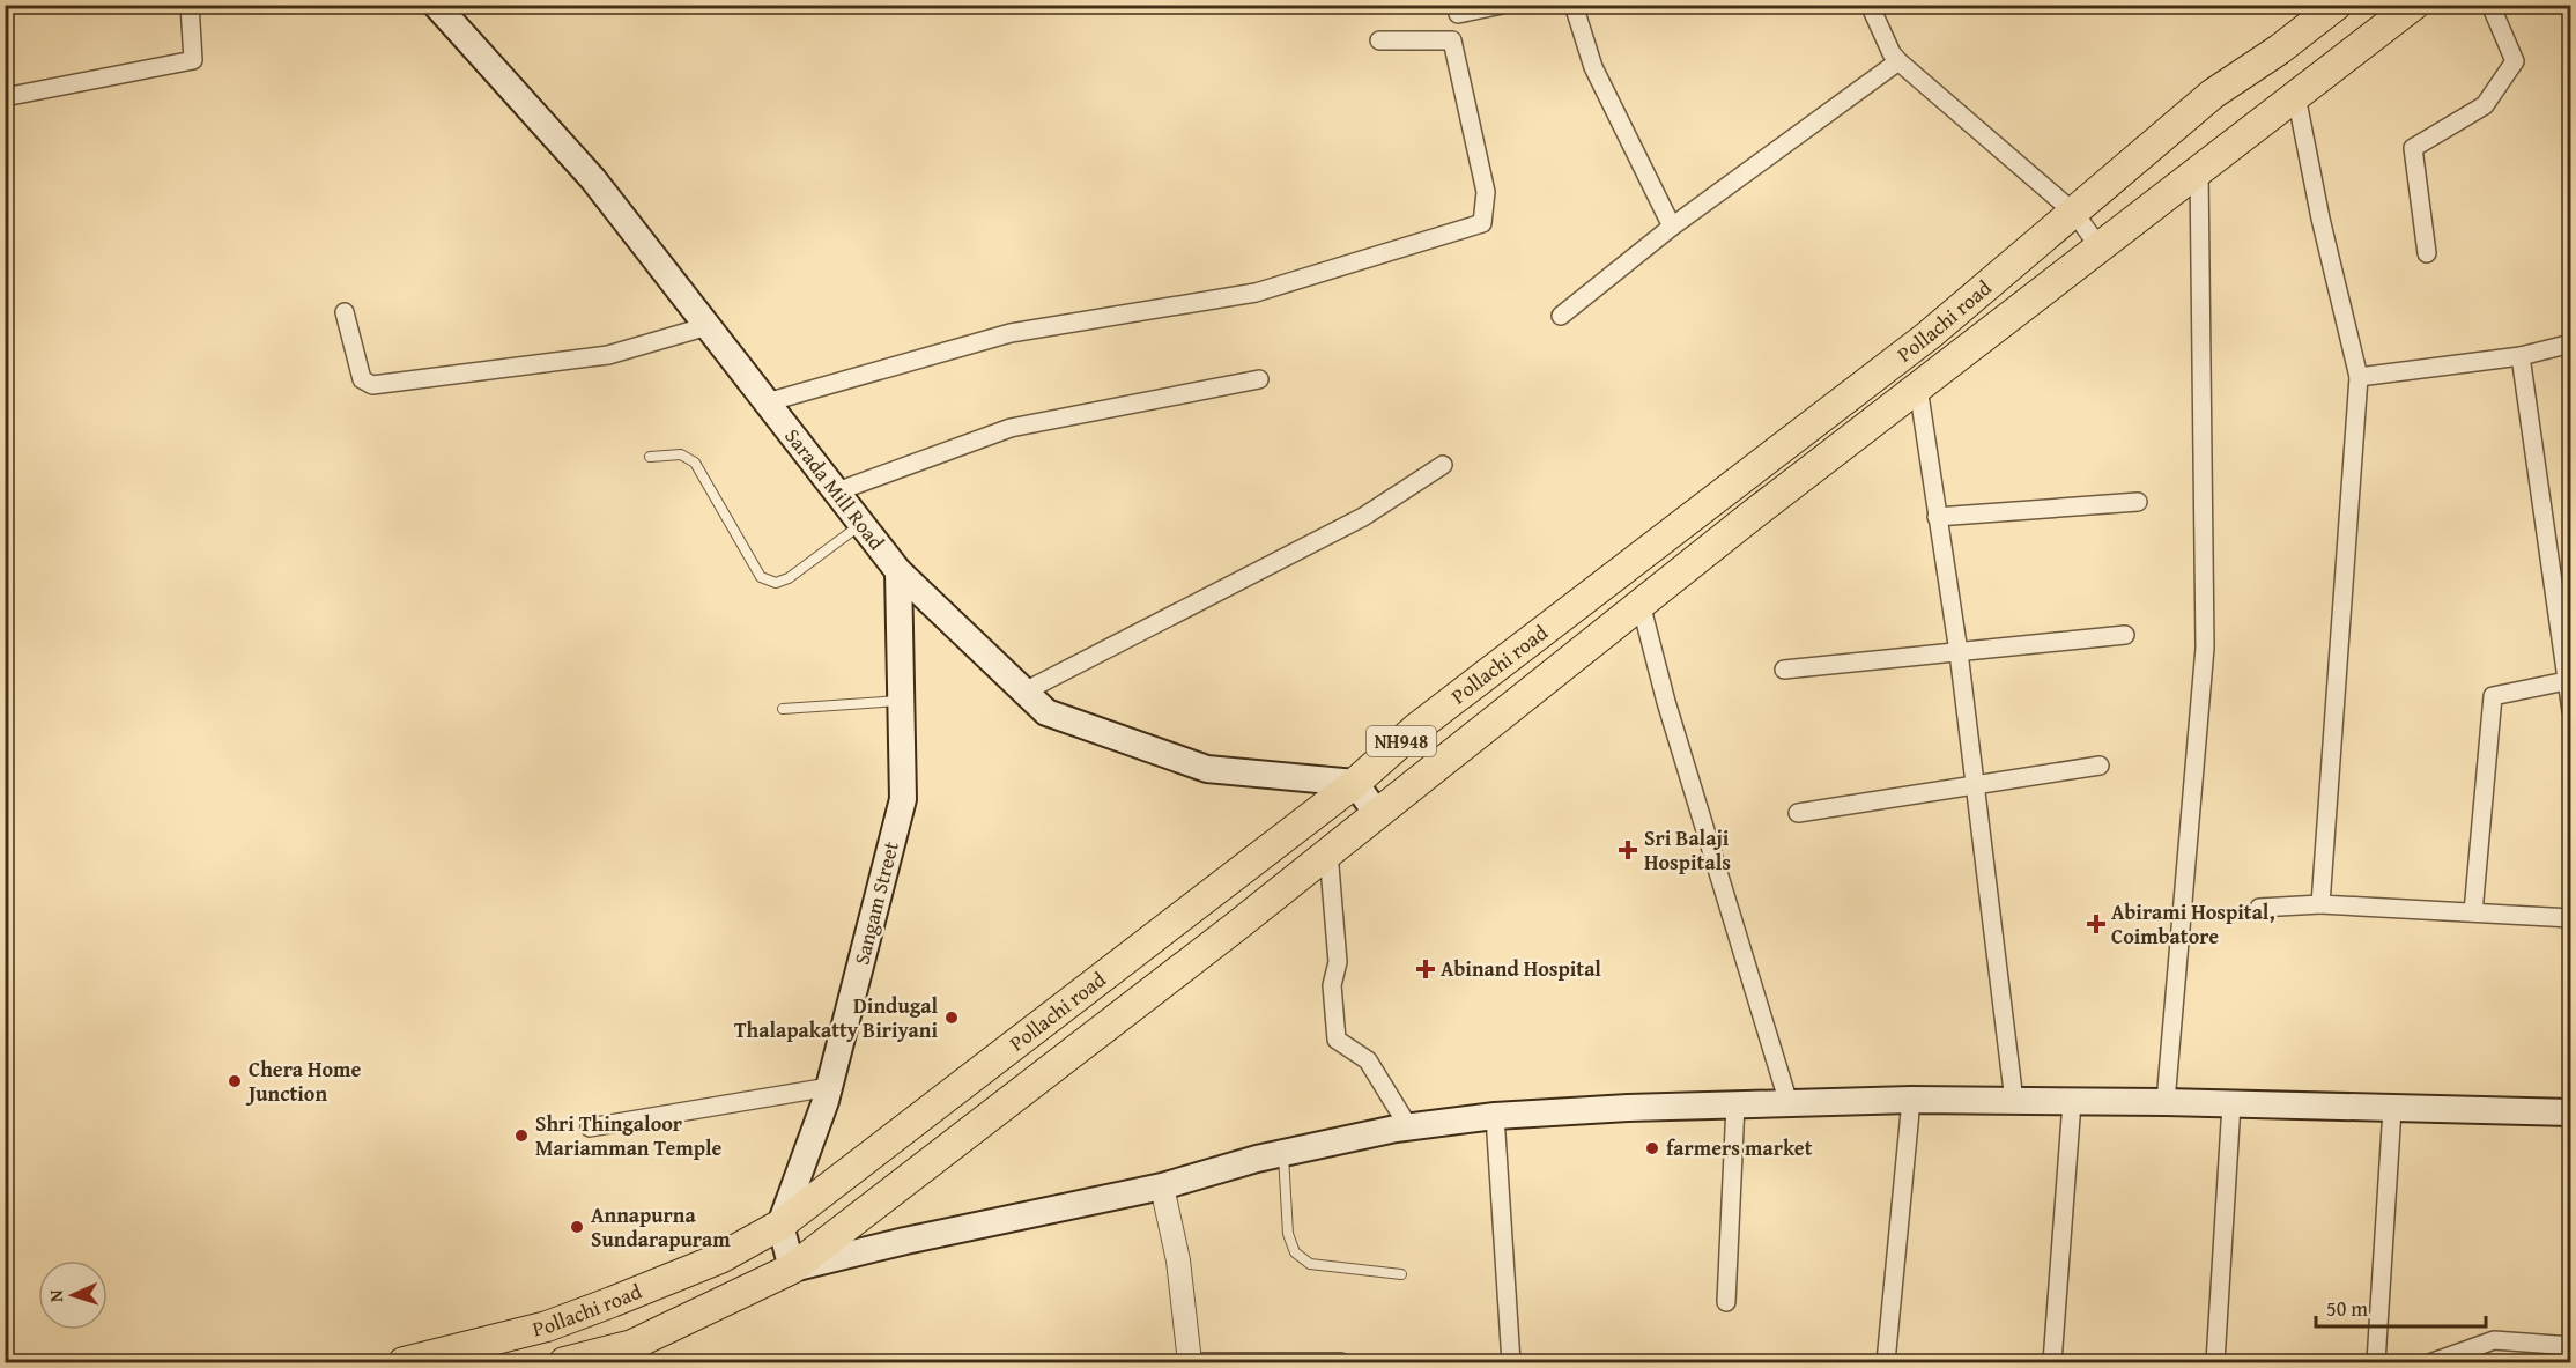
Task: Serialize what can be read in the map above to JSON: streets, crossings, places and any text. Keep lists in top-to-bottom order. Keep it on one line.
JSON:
{"streets":{"highway":["Pollachi road","NH948"],"main road":["Sarada Mill Road","Sangam Street"]},"crossings":[["Pollachi road","Sarada Mill Road"],["Pollachi road","Sangam Street"],["Sarada Mill Road","Sangam Street"]],"places":{"health":["Sri Balaji Hospitals","Abirami Hospital, Coimbatore","Abinand Hospital"],"other":["Dindugal Thalapakatty Biriyani","Chera Home Junction","Shri Thingaloor Mariamman Temple","farmers market","Annapurna Sundarapuram"]},"scale_bar":"50 m","north":"left"}
